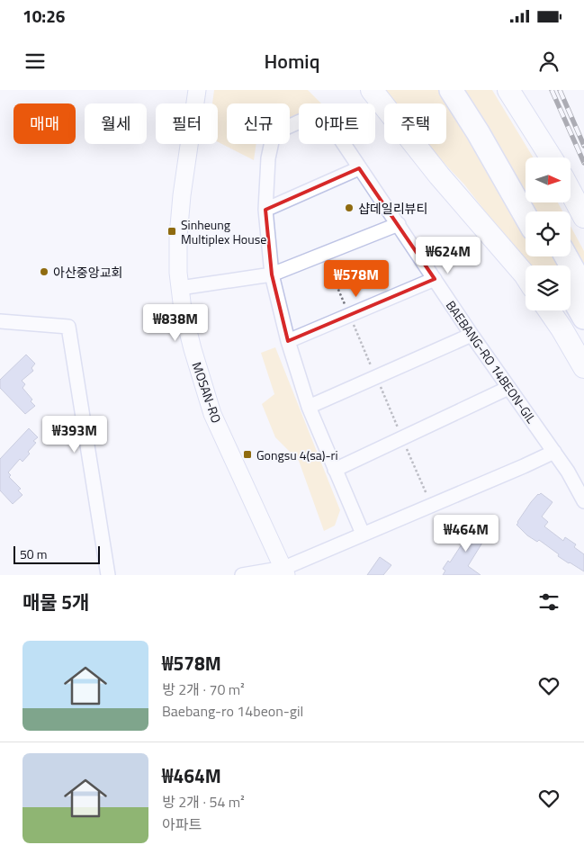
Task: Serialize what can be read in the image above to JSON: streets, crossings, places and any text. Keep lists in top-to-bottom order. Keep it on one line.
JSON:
{"streets":{"street":["BAEBANG-RO 14BEON-GIL","MOSAN-RO"]},"places":{"other":["샵데일리뷰티","아산중앙교회"],"transit":["Sinheung Multiplex House","Gongsu 4(sa)-ri"]},"scale_bar":"50 m","north":"right","page":{"status":"10:26","header":"Homiq","chip":["매매","월세","필터","신규","아파트","주택"],"price":["₩624M","₩578M","₩838M","₩393M","₩464M"],"scale":"50 m","heading":"매물 5개","list":[{"name":"₩578M","note":"방 2개 · 70 m² · Baebang-ro 14beon-gil"},{"name":"₩464M","note":"방 2개 · 54 m² · 아파트"}]}}
